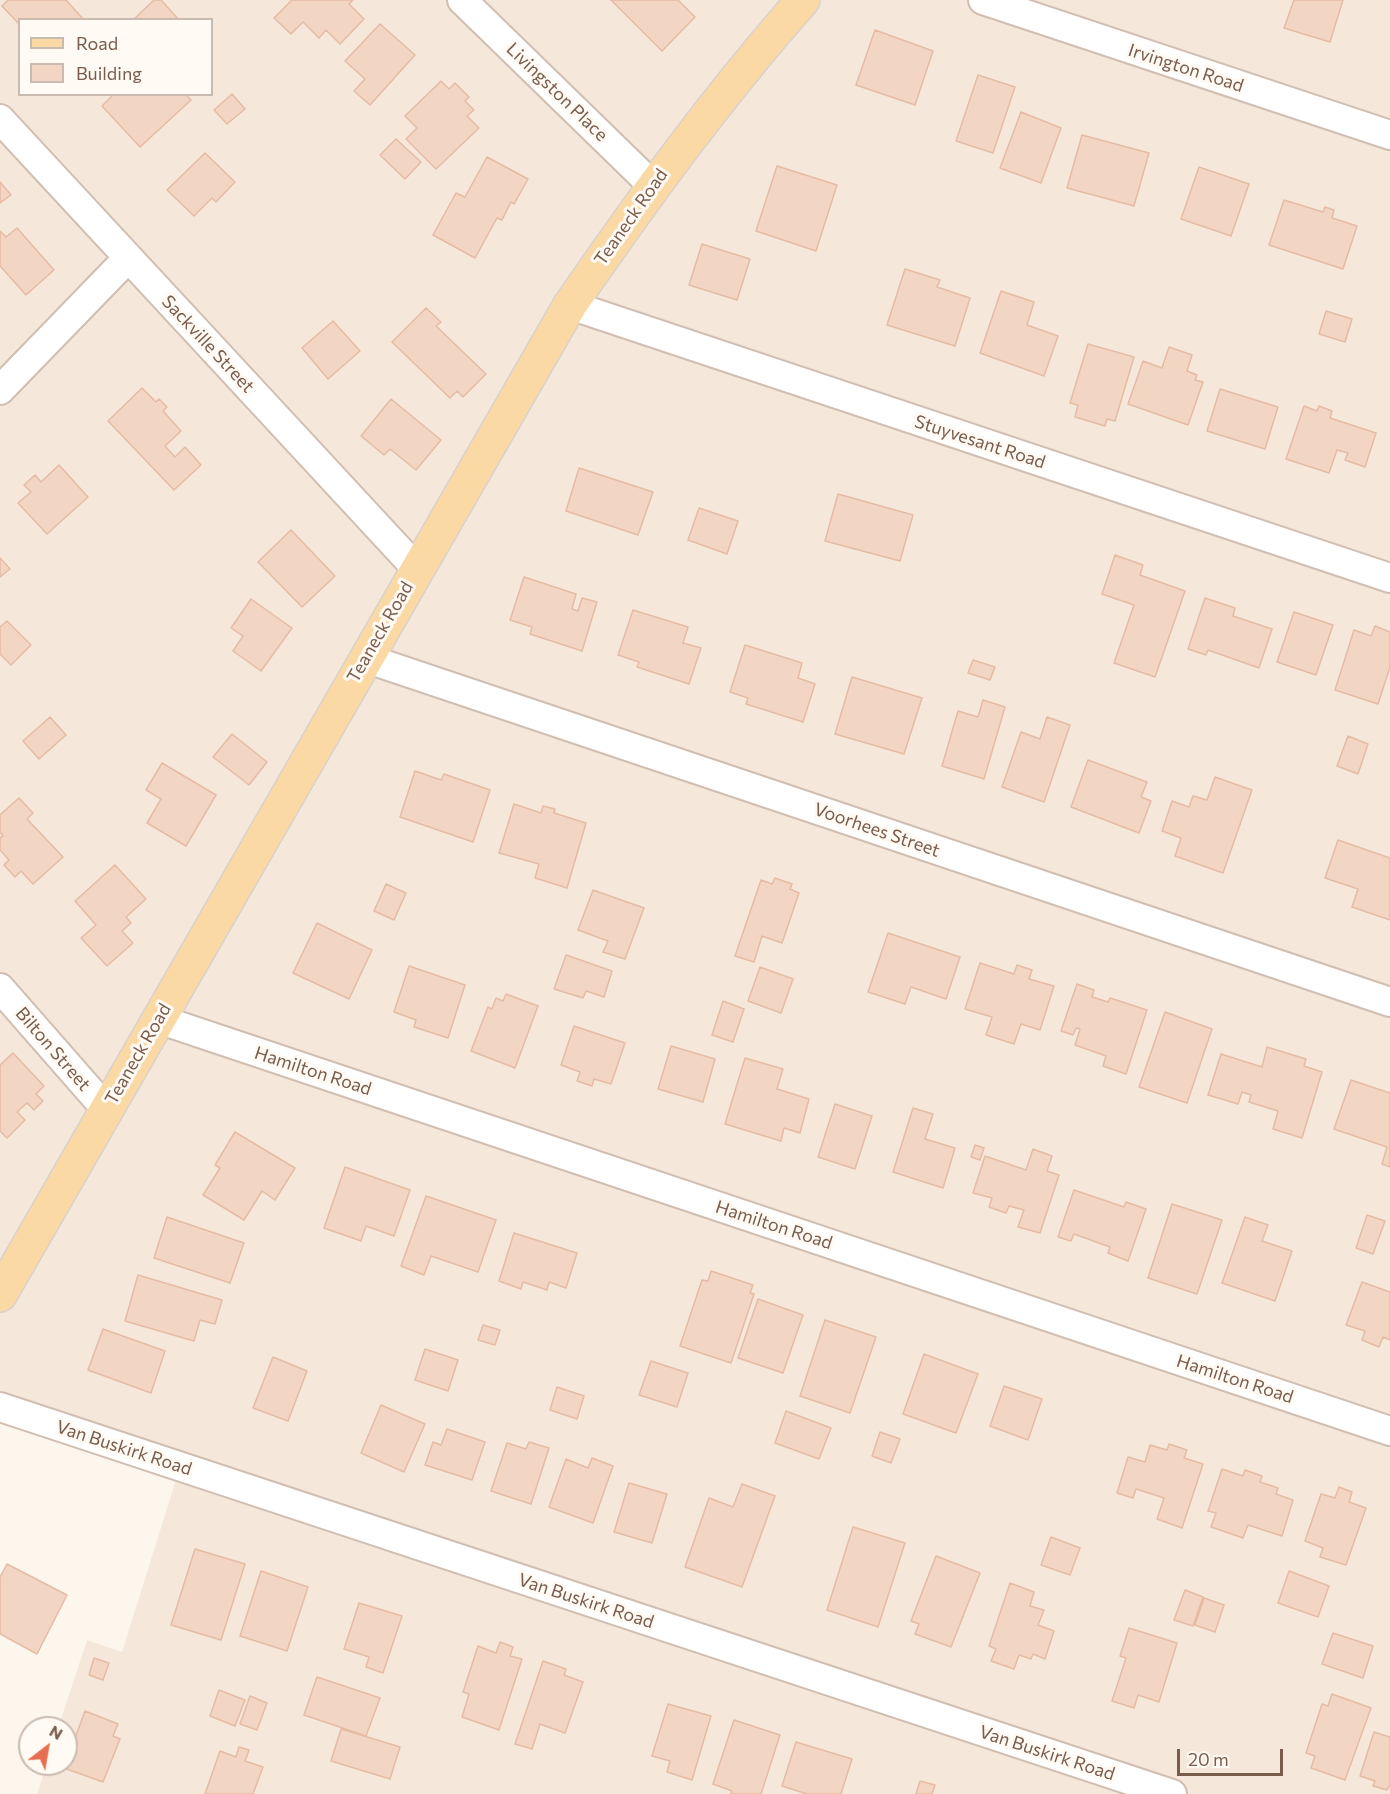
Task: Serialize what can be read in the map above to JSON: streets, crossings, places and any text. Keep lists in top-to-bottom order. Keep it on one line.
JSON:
{"streets":{"main road":["Teaneck Road"],"street":["Irvington Road","Livingston Place","Sackville Street","Stuyvesant Road","Voorhees Street","Bilton Street","Hamilton Road","Van Buskirk Road"]},"crossings":[["Livingston Place","Teaneck Road"],["Teaneck Road","Sackville Street"],["Teaneck Road","Stuyvesant Road"],["Teaneck Road","Voorhees Street"],["Teaneck Road","Bilton Street"],["Teaneck Road","Hamilton Road"]],"legend":["Road","Building"],"scale_bar":"20 m","north":"top right"}
